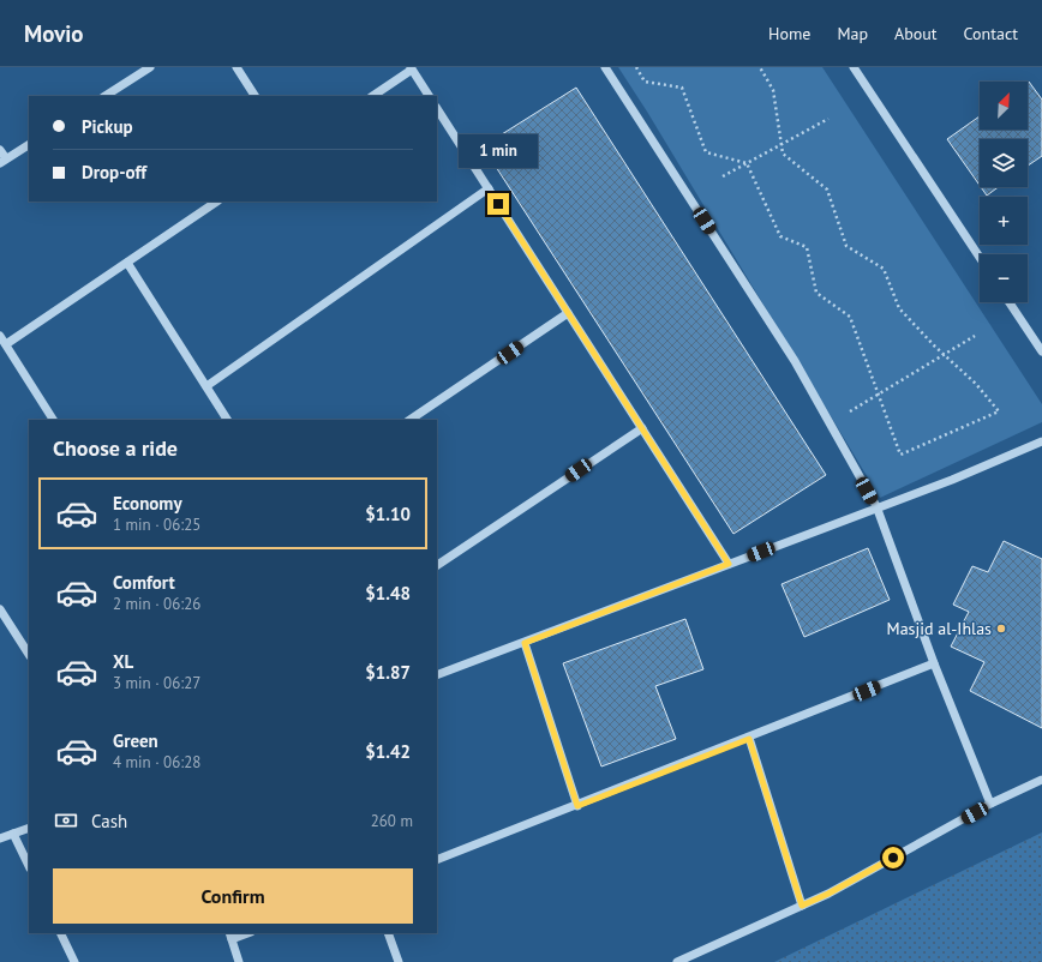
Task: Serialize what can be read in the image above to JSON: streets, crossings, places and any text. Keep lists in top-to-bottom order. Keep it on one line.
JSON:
{"places":["Masjid al-Ihlas"],"north":"top right","page":{"header":"Movio","nav":["Home","Map","About","Contact"],"map_buttons":["+","−"],"banner":["Pickup","Drop-off"],"bubble":"1 min","heading":"Choose a ride","list":[{"name":"Economy","note":"1 min · 06:25","value":"$1.10"},{"name":"Comfort","note":"2 min · 06:26","value":"$1.48"},{"name":"XL","note":"3 min · 06:27","value":"$1.87"},{"name":"Green","note":"4 min · 06:28","value":"$1.42"}],"pay":["Cash","260 m"],"buttons":"Confirm"}}
